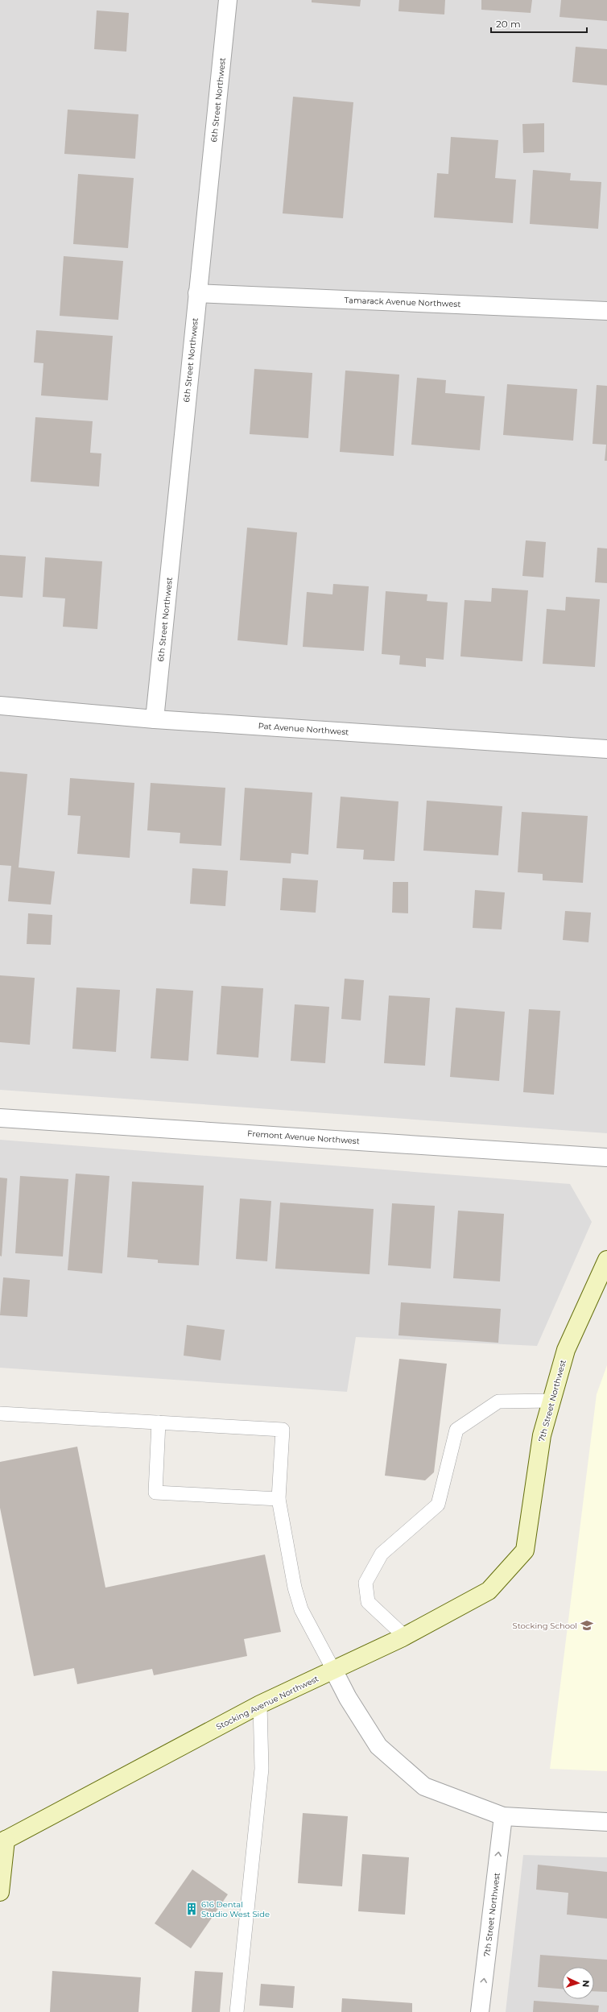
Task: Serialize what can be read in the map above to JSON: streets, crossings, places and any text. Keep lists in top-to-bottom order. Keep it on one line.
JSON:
{"streets":{"main road":["7th Street Northwest","Stocking Avenue Northwest"],"street":["6th Street Northwest","Tamarack Avenue Northwest","Pat Avenue Northwest","Fremont Avenue Northwest"]},"crossings":[["6th Street Northwest","Tamarack Avenue Northwest"],["6th Street Northwest","Pat Avenue Northwest"],["7th Street Northwest","Stocking Avenue Northwest"]],"one_way":["7th Street Northwest"],"places":{"school or university":["Stocking School"],"building":["616 Dental Studio West Side"]},"scale_bar":"20 m","north":"right"}
